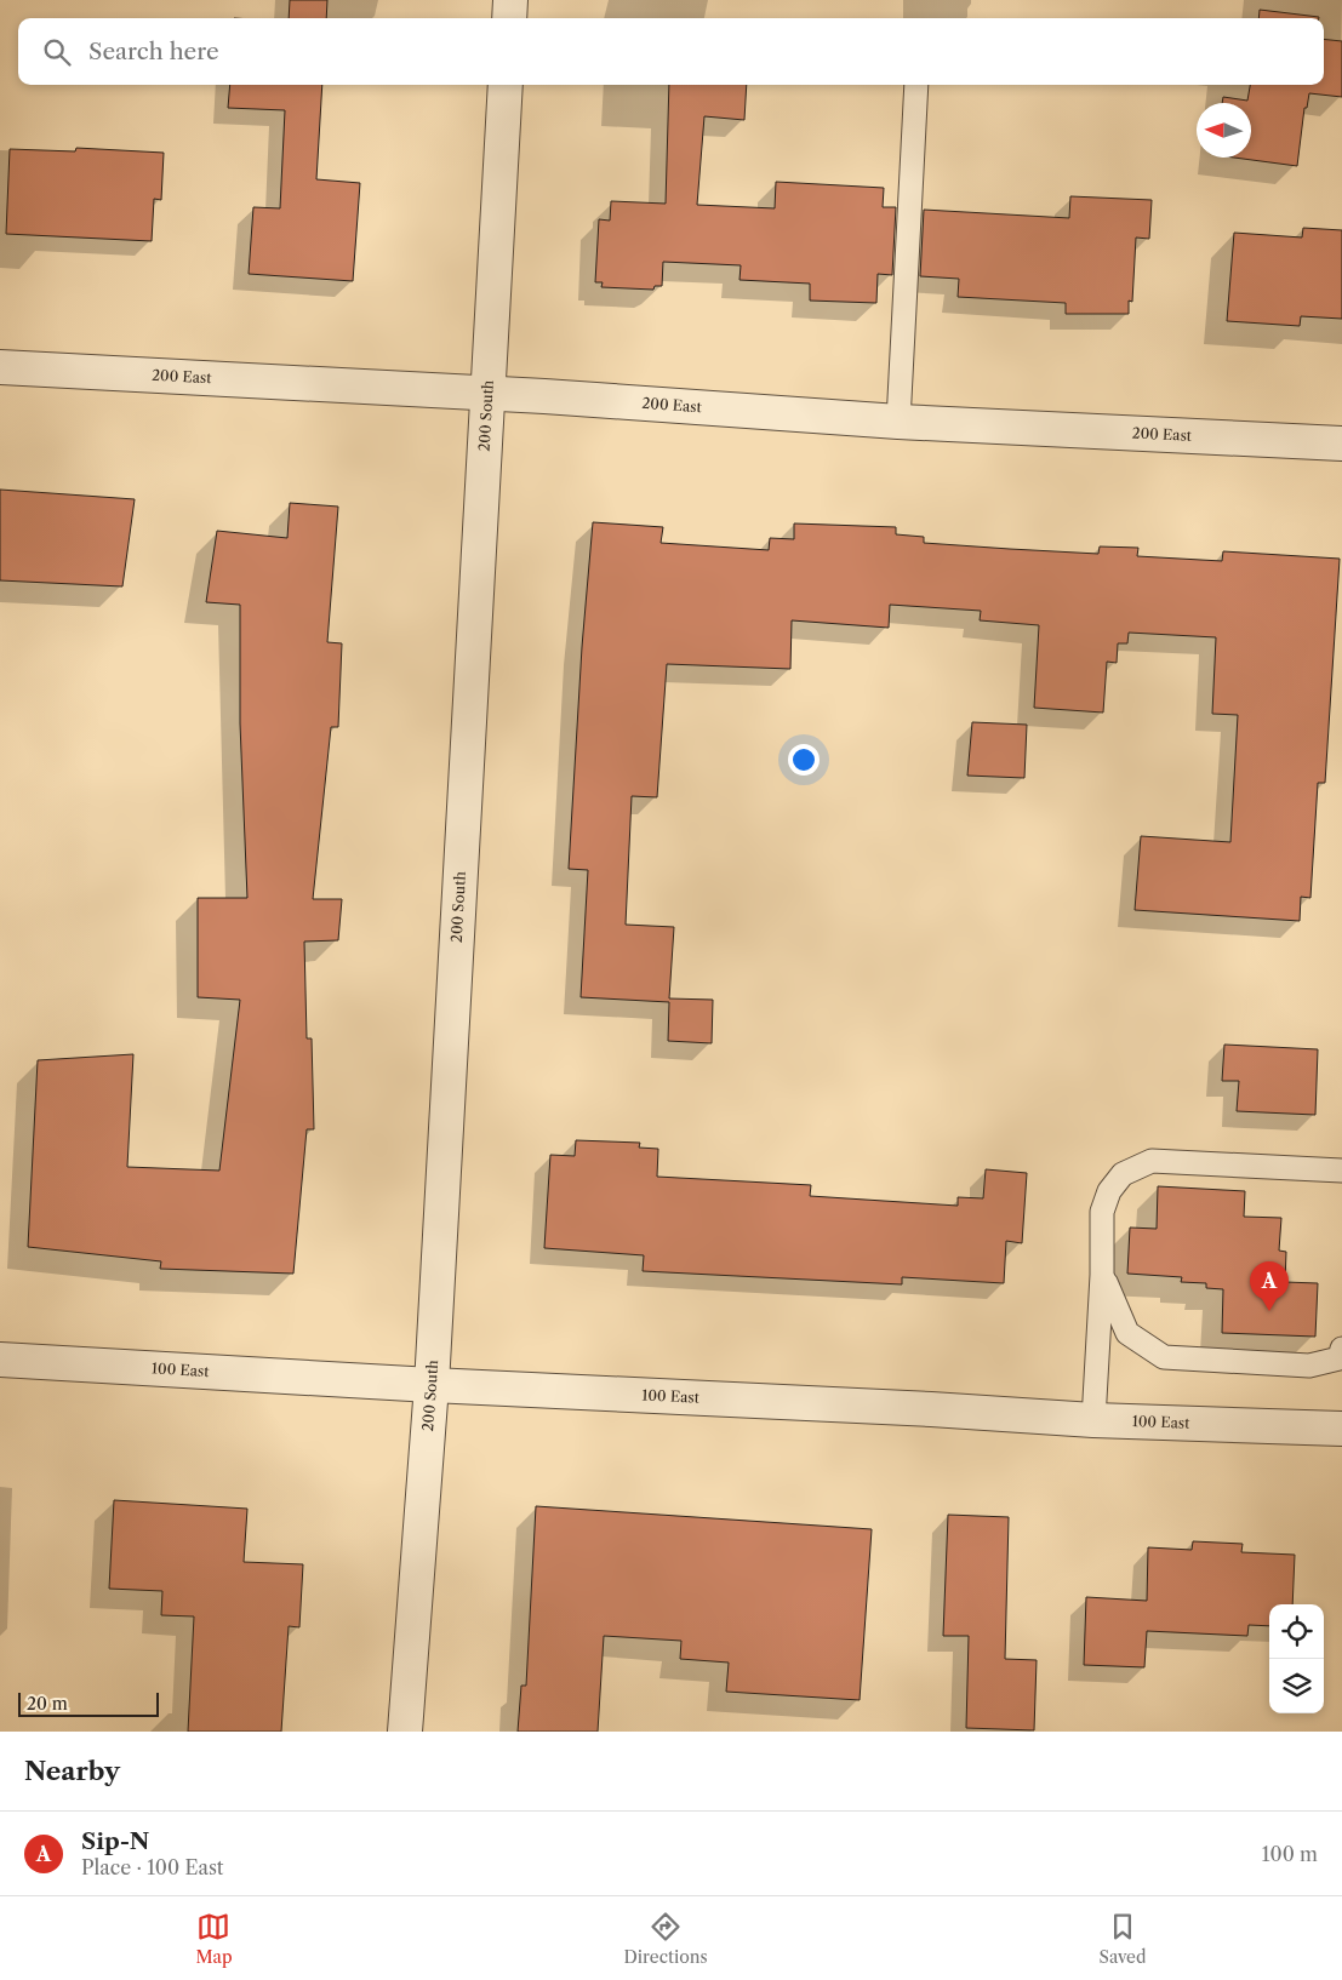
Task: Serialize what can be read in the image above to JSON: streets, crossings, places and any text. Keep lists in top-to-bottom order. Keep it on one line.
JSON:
{"streets":{"street":["200 East","200 South","100 East"]},"crossings":[["200 East","200 South"],["200 South","100 East"]],"scale_bar":"20 m","north":"left","page":{"search":"Search here","pins":"A","scale":"20 m","heading":"Nearby","list":[{"mark":"A","name":"Sip-N","note":"Place · 100 East","value":"100 m"}],"nav":["Map","Directions","Saved"]}}
